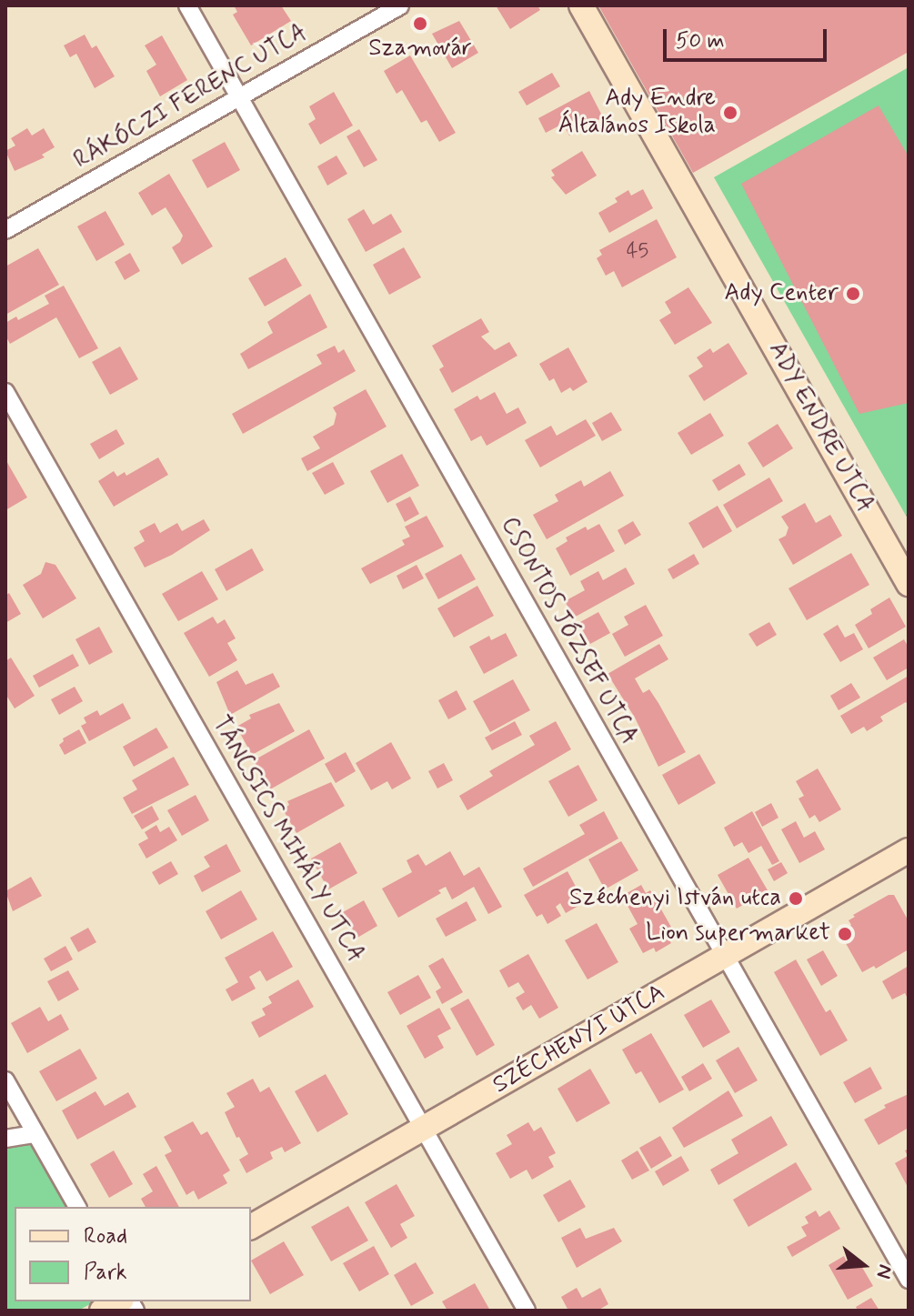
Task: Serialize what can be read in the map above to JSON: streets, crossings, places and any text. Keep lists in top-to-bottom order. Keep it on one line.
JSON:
{"streets":{"street":["RÁKÓCZI FERENC UTCA","ADY ENDRE UTCA","CSONTOS JÓZSEF UTCA","TÁNCSICS MIHÁLY UTCA","SZÉCHENYI UTCA"]},"crossings":[["RÁKÓCZI FERENC UTCA","CSONTOS JÓZSEF UTCA"],["CSONTOS JÓZSEF UTCA","SZÉCHENYI UTCA"],["TÁNCSICS MIHÁLY UTCA","SZÉCHENYI UTCA"]],"places":["Szamovár","Ady Endre Általános Iskola","Ady Center","Széchenyi István utca","Lion supermarket"],"house_numbers":["45"],"legend":["Road","Park"],"scale_bar":"50 m","north":"right"}
